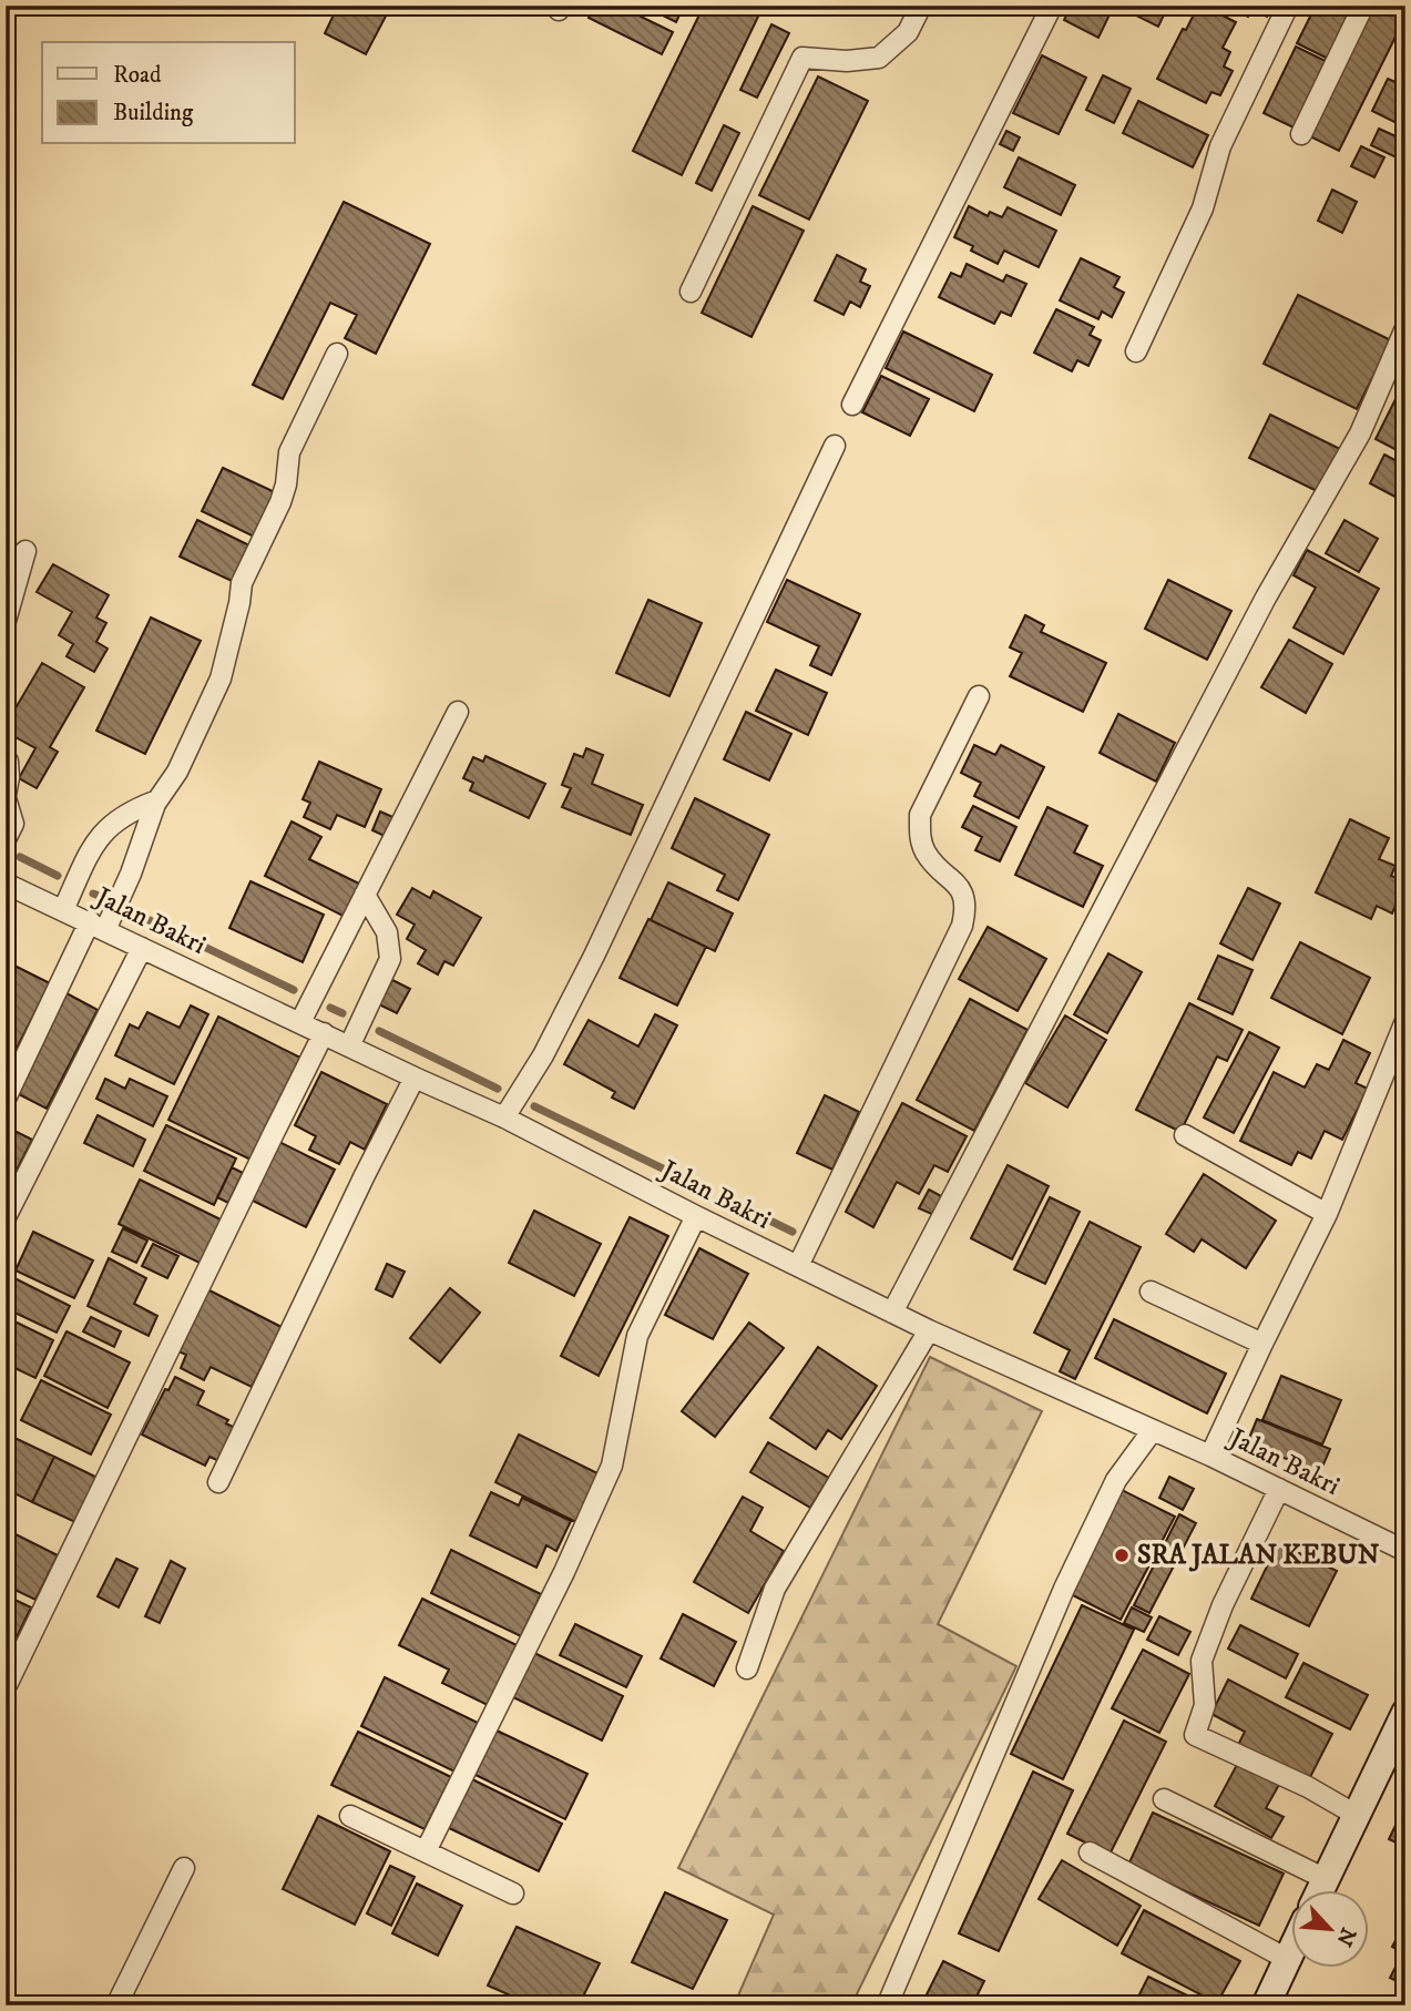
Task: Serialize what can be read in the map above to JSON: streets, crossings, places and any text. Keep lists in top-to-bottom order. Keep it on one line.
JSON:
{"streets":{"street":["Jalan Bakri"]},"places":["SRA JALAN KEBUN"],"legend":["Road","Building"],"north":"bottom right"}
